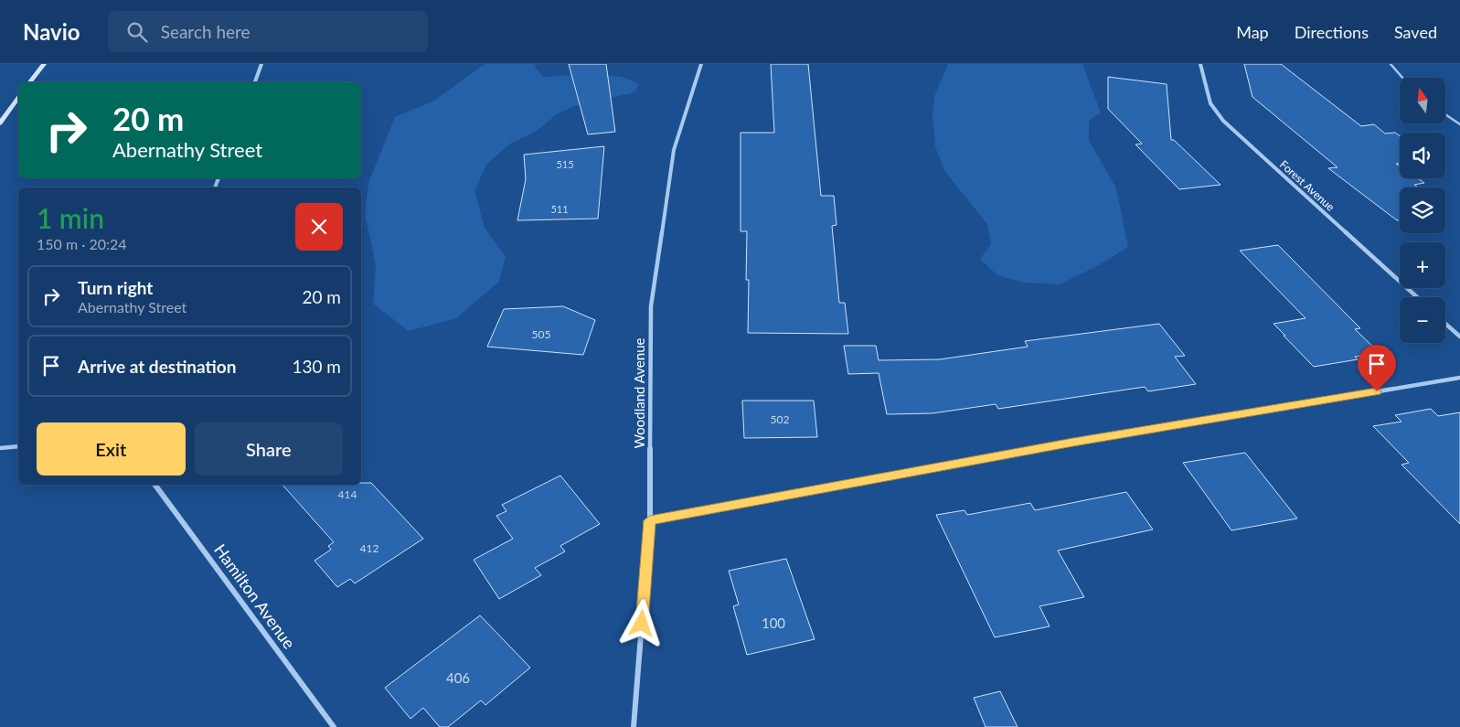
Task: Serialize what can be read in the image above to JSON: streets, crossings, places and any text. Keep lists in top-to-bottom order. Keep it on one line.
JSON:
{"streets":{"street":["Forest Avenue","Woodland Avenue","Hamilton Avenue"]},"house_numbers":["515","511","505","502","414","412","100","406"],"north":"top","page":{"header":"Navio","search":"Search here","nav":["Map","Directions","Saved"],"map_buttons":["+","−"],"turn":["20 m","Abernathy Street"],"heading":["1 min","150 m · 20:24"],"list":[{"name":"Turn right","note":"Abernathy Street","value":"20 m"},{"name":"Arrive at destination","value":"130 m"}],"buttons":["Exit","Share"]}}
